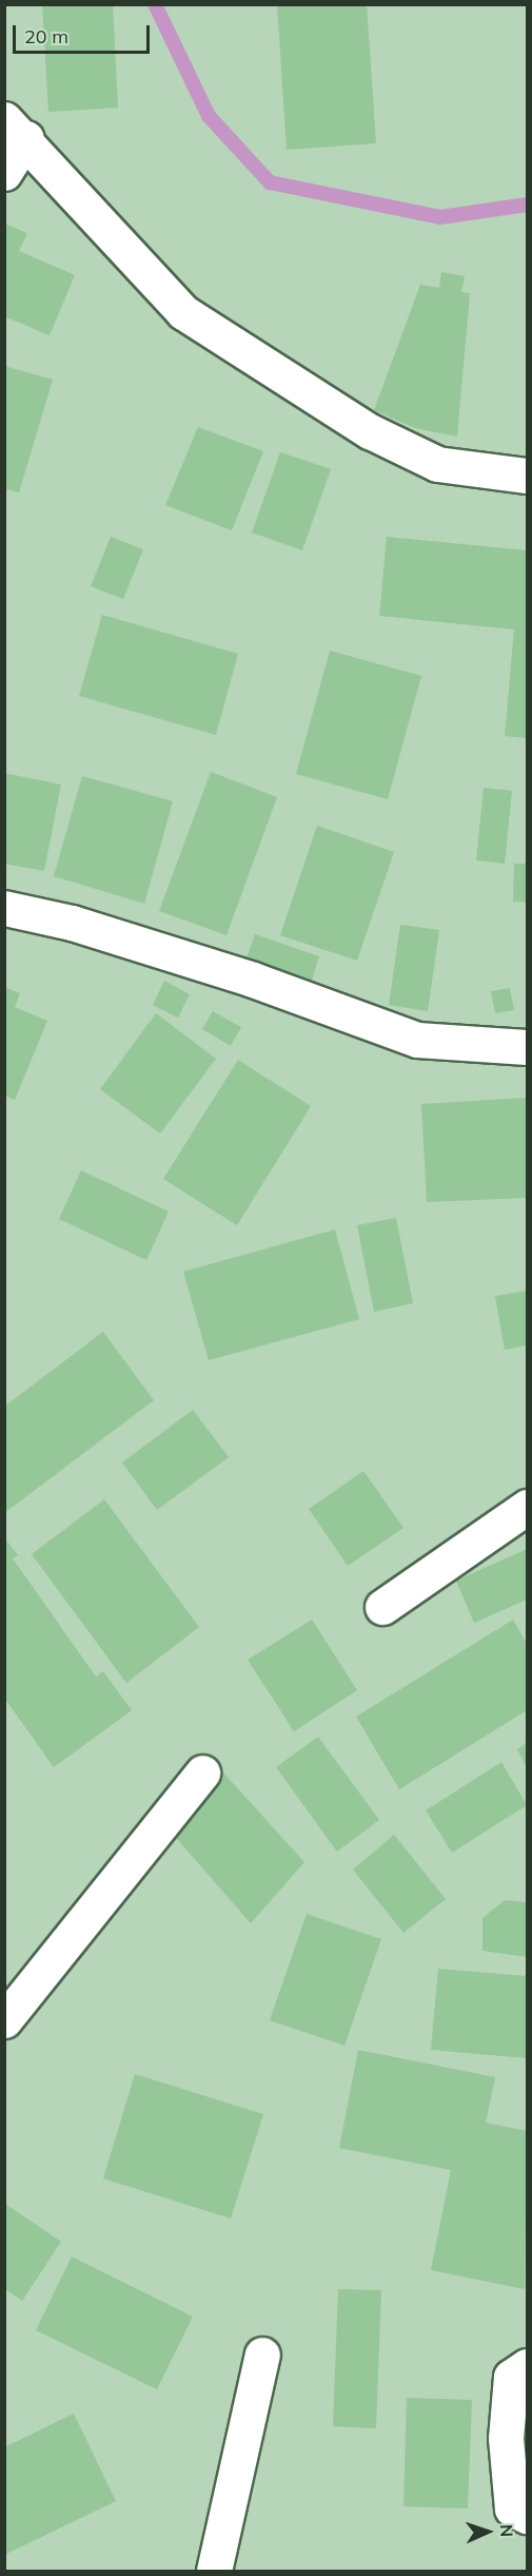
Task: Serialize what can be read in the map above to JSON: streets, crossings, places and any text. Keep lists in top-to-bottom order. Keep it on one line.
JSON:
{"scale_bar":"20 m","north":"right"}
